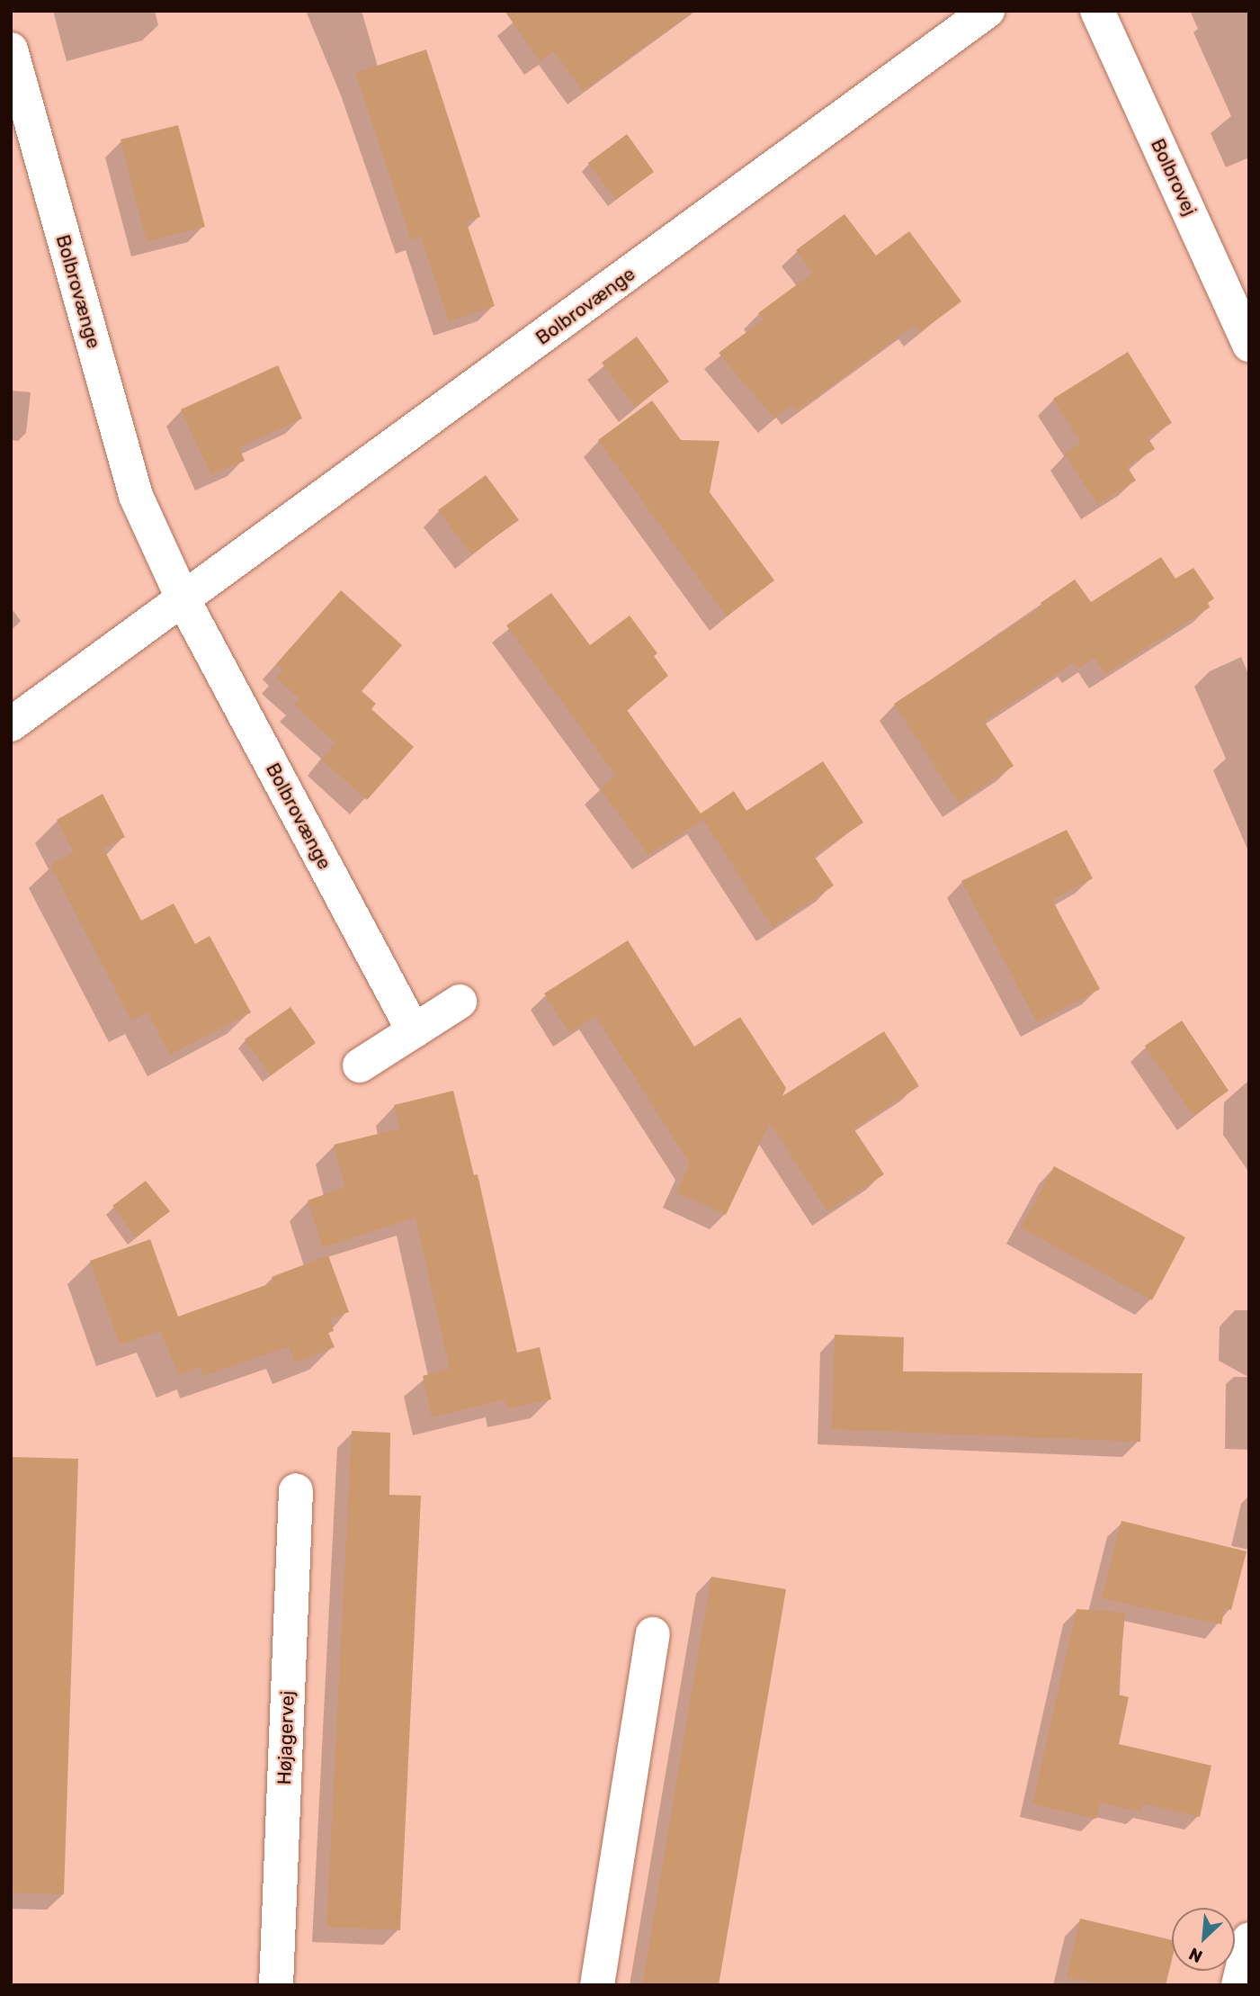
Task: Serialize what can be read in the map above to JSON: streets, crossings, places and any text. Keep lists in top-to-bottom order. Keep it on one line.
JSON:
{"streets":{"street":["Bolbrovej","Bolbrovænge","Højagervej"]},"north":"bottom left"}
